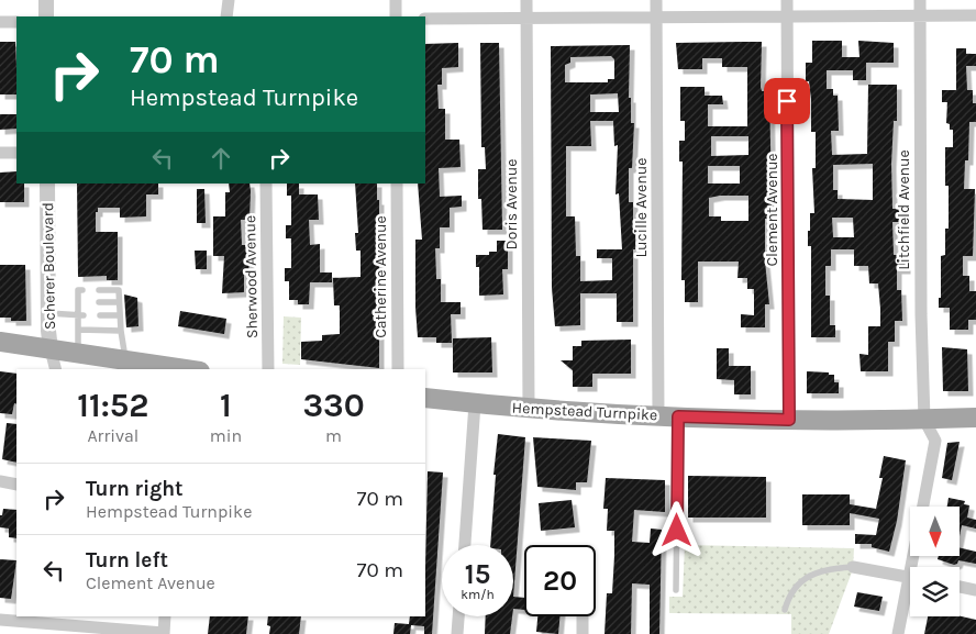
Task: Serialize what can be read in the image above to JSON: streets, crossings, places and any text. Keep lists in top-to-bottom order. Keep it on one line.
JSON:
{"streets":{"main road":["Hempstead Turnpike"],"street":["Doris Avenue","Lucille Avenue","Clement Avenue","Litchfield Avenue","Scherer Boulevard","Sherwood Avenue","Catherine Avenue"]},"crossings":[["Doris Avenue","Hempstead Turnpike"],["Lucille Avenue","Hempstead Turnpike"],["Clement Avenue","Hempstead Turnpike"],["Litchfield Avenue","Hempstead Turnpike"]],"north":"bottom","page":{"turn":["70 m","Hempstead Turnpike"],"eta":["11:52","Arrival","1","min","330","m"],"list":[{"name":"Turn right","note":"Hempstead Turnpike","value":"70 m"},{"name":"Turn left","note":"Clement Avenue","value":"70 m"}],"speed":"15 km/h","limit":"20"}}
